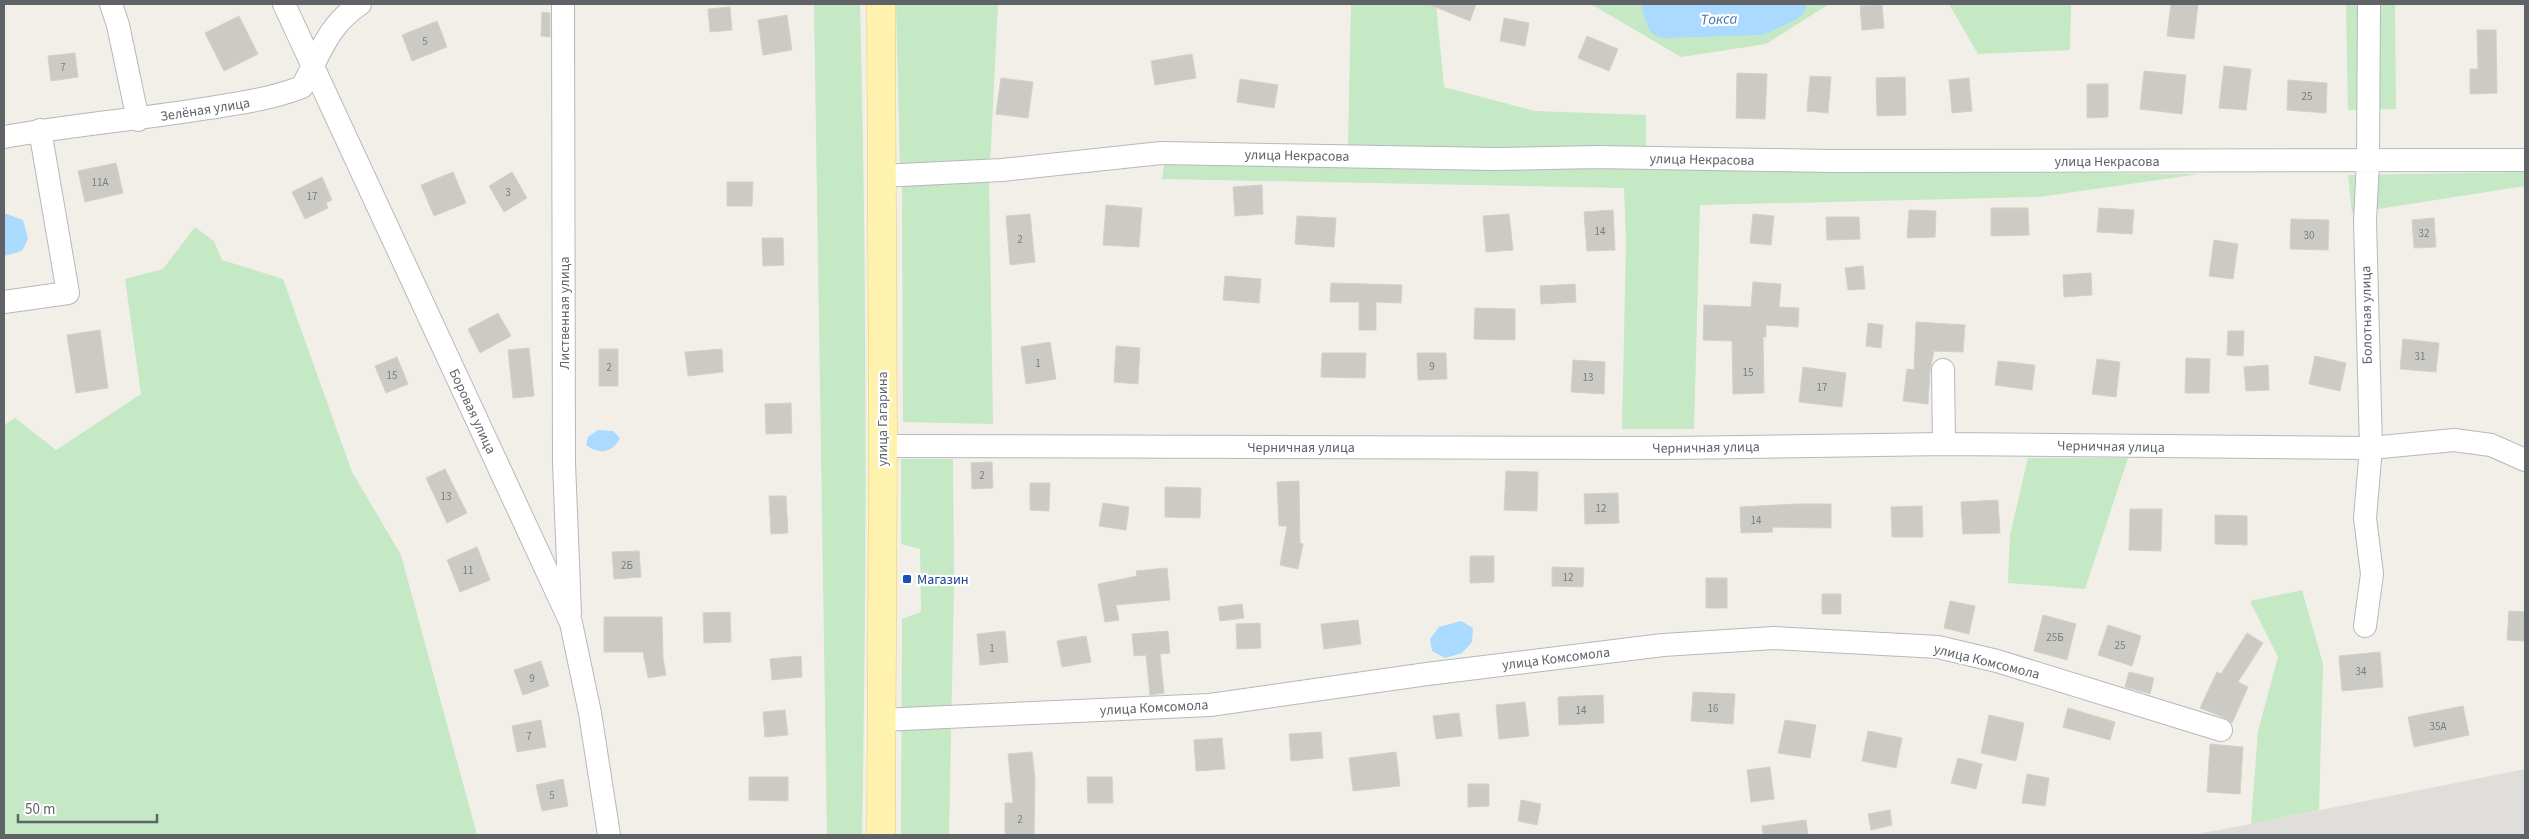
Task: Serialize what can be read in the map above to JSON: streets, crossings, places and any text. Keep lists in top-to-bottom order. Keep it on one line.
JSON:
{"streets":{"main road":["улица Гагарина"],"street":["Зелёная улица","улица Некрасова","Лиственная улица","Болотная улица","Боровая улица","Черничная улица","улица Комсомола"]},"crossings":[["Зелёная улица","Боровая улица"],["улица Некрасова","Болотная улица"],["улица Некрасова","улица Гагарина"],["Лиственная улица","Боровая улица"],["Болотная улица","Черничная улица"],["улица Гагарина","Черничная улица"],["улица Гагарина","улица Комсомола"]],"water":["Токса"],"places":{"transit":["Магазин"]},"house_numbers":["5","7","25","11А","3","17","14","32","30","2","31","1","9","2","15","15","13","17","2","13","12","14","2Б","11","12","25Б","25","1","34","9","16","14","35А","7","5","2"],"scale_bar":"50 m"}
